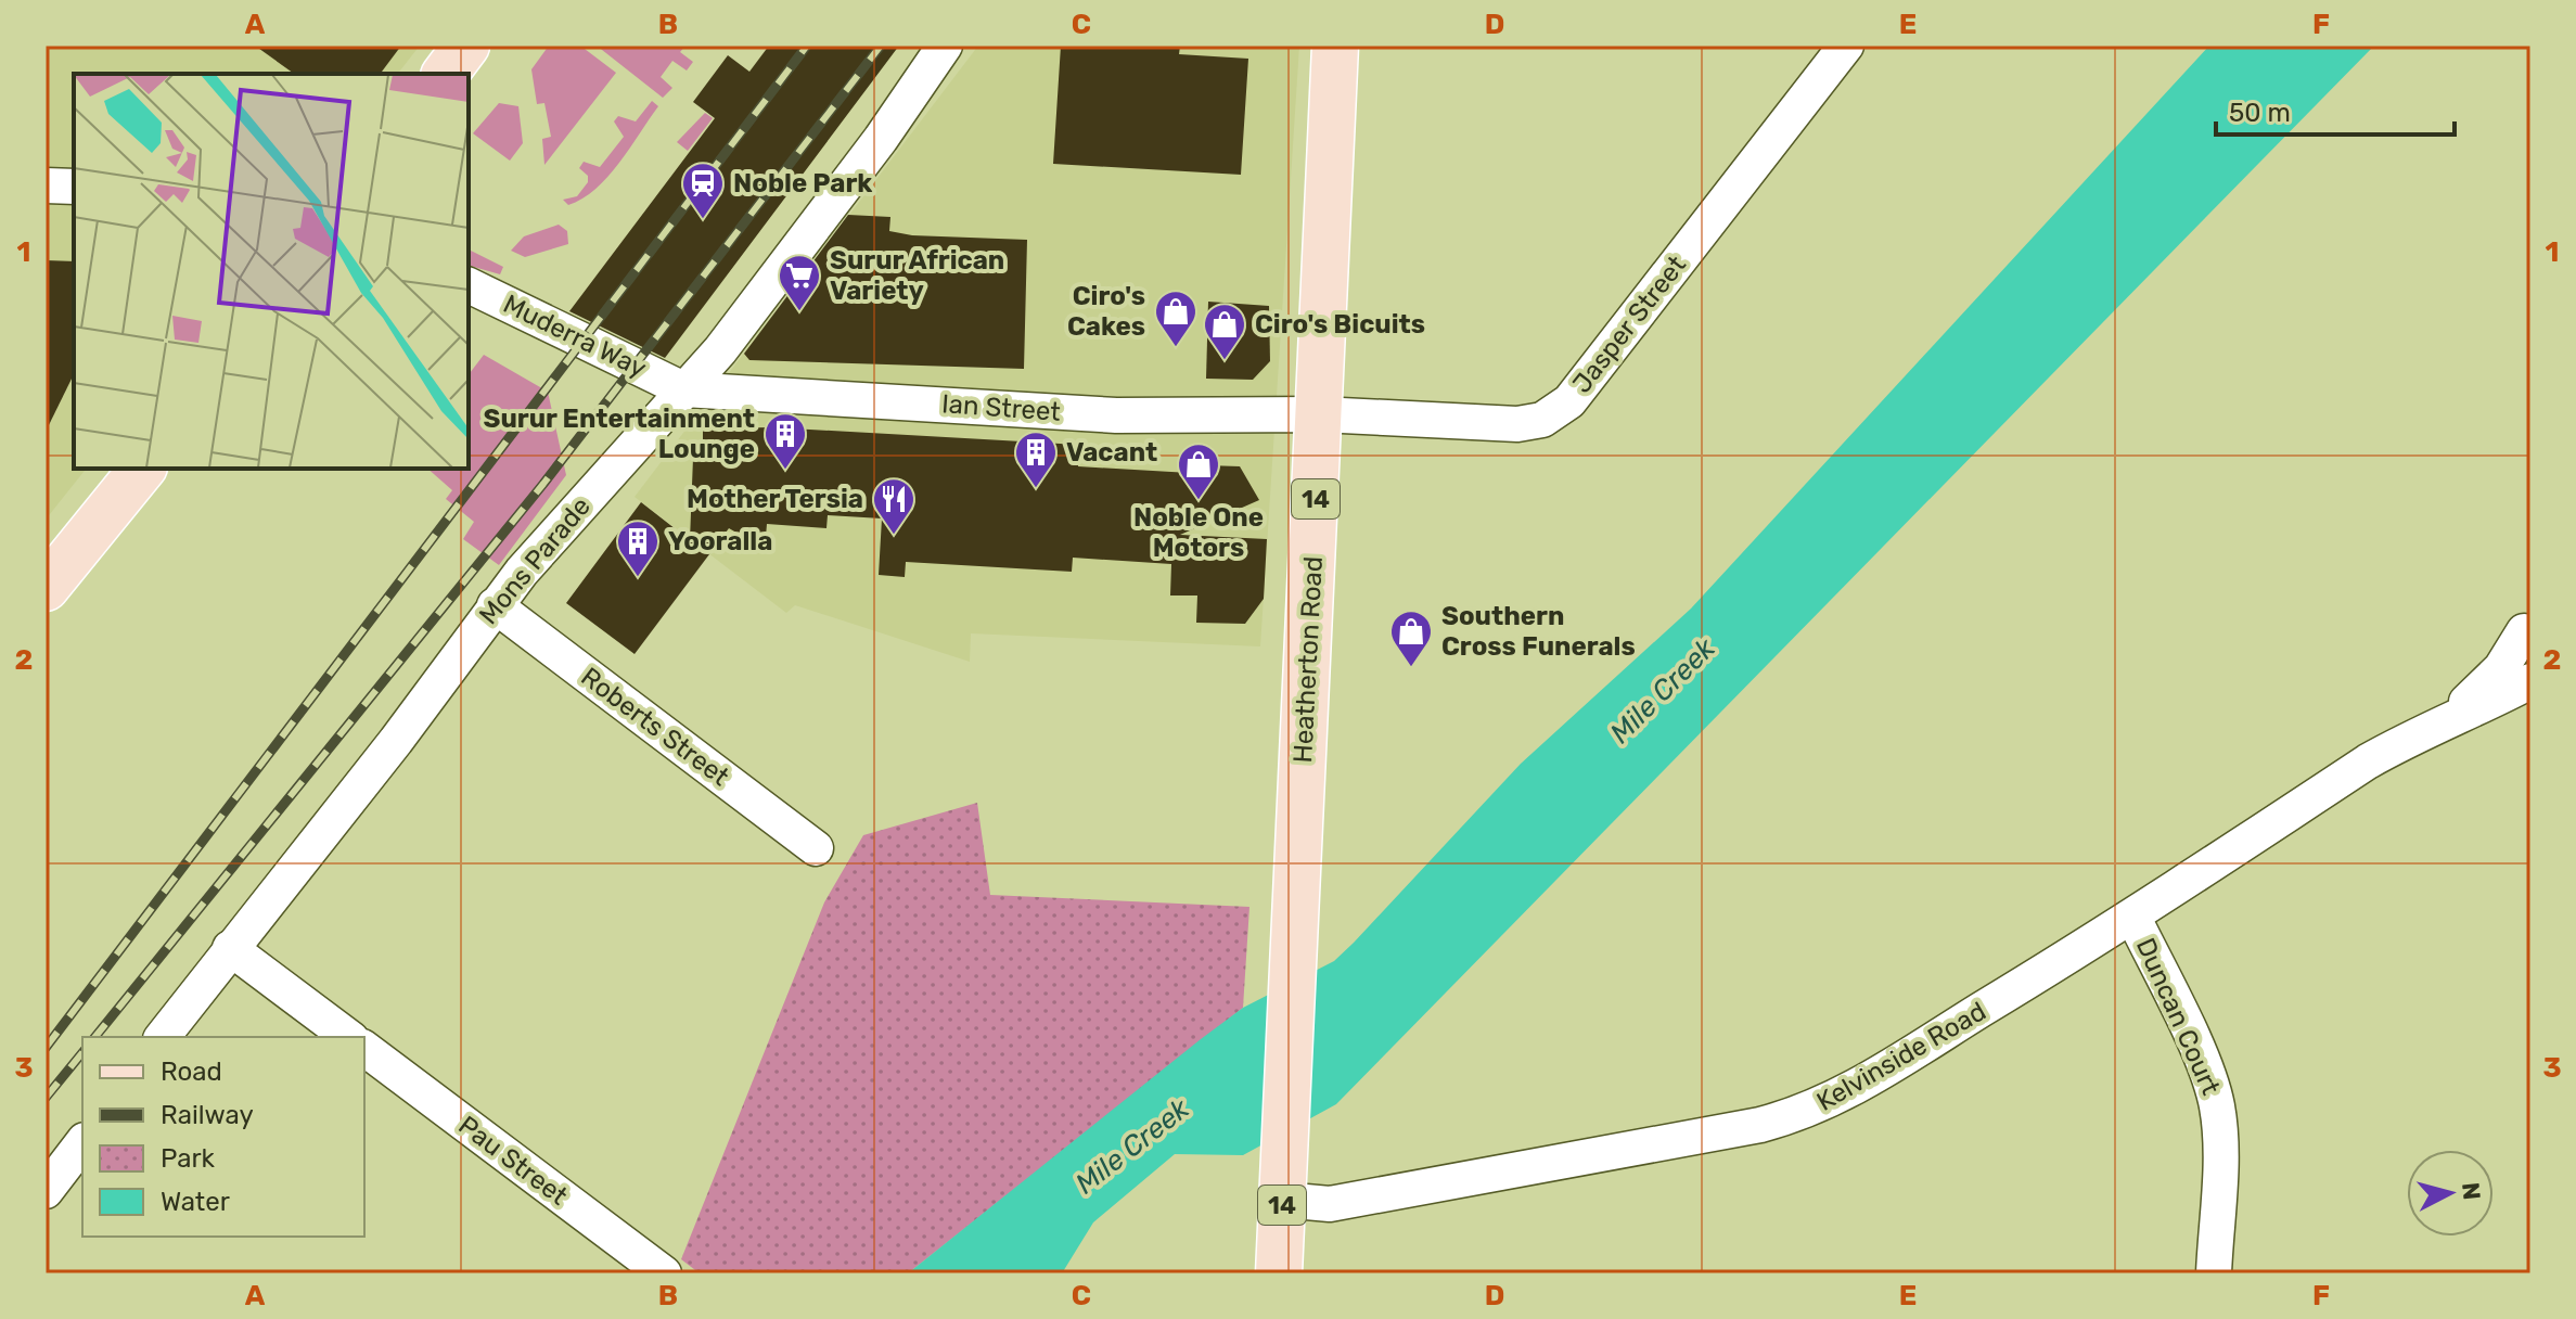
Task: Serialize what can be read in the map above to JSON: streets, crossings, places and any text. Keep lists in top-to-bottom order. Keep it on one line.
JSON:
{"streets":{"main road":["14","Heatherton Road"],"street":["Jasper Street","Muderra Way","Ian Street","Mons Parade","Roberts Street","Duncan Court","Kelvinside Road","Pau Street"]},"crossings":[["Jasper Street","Ian Street"],["Jasper Street","Heatherton Road"],["Muderra Way","Ian Street"],["Muderra Way","Mons Parade"],["Ian Street","Mons Parade"],["Ian Street","Heatherton Road"],["Mons Parade","Roberts Street"],["Heatherton Road","Kelvinside Road"],["Duncan Court","Kelvinside Road"]],"water":["Mile Creek"],"places":{"station":["Noble Park"],"supermarket":["Surur African Variety"],"shop":["Ciro's Cakes","Ciro's Bicuits","Noble One Motors","Southern Cross Funerals"],"building":["Surur Entertainment Lounge","Vacant","Yooralla"],"restaurant":["Mother Tersia"]},"legend":["Road","Railway","Park","Water"],"scale_bar":"50 m","north":"right","grid":{"columns":["A","B","C","D","E","F"],"rows":["1","2","3"]}}
